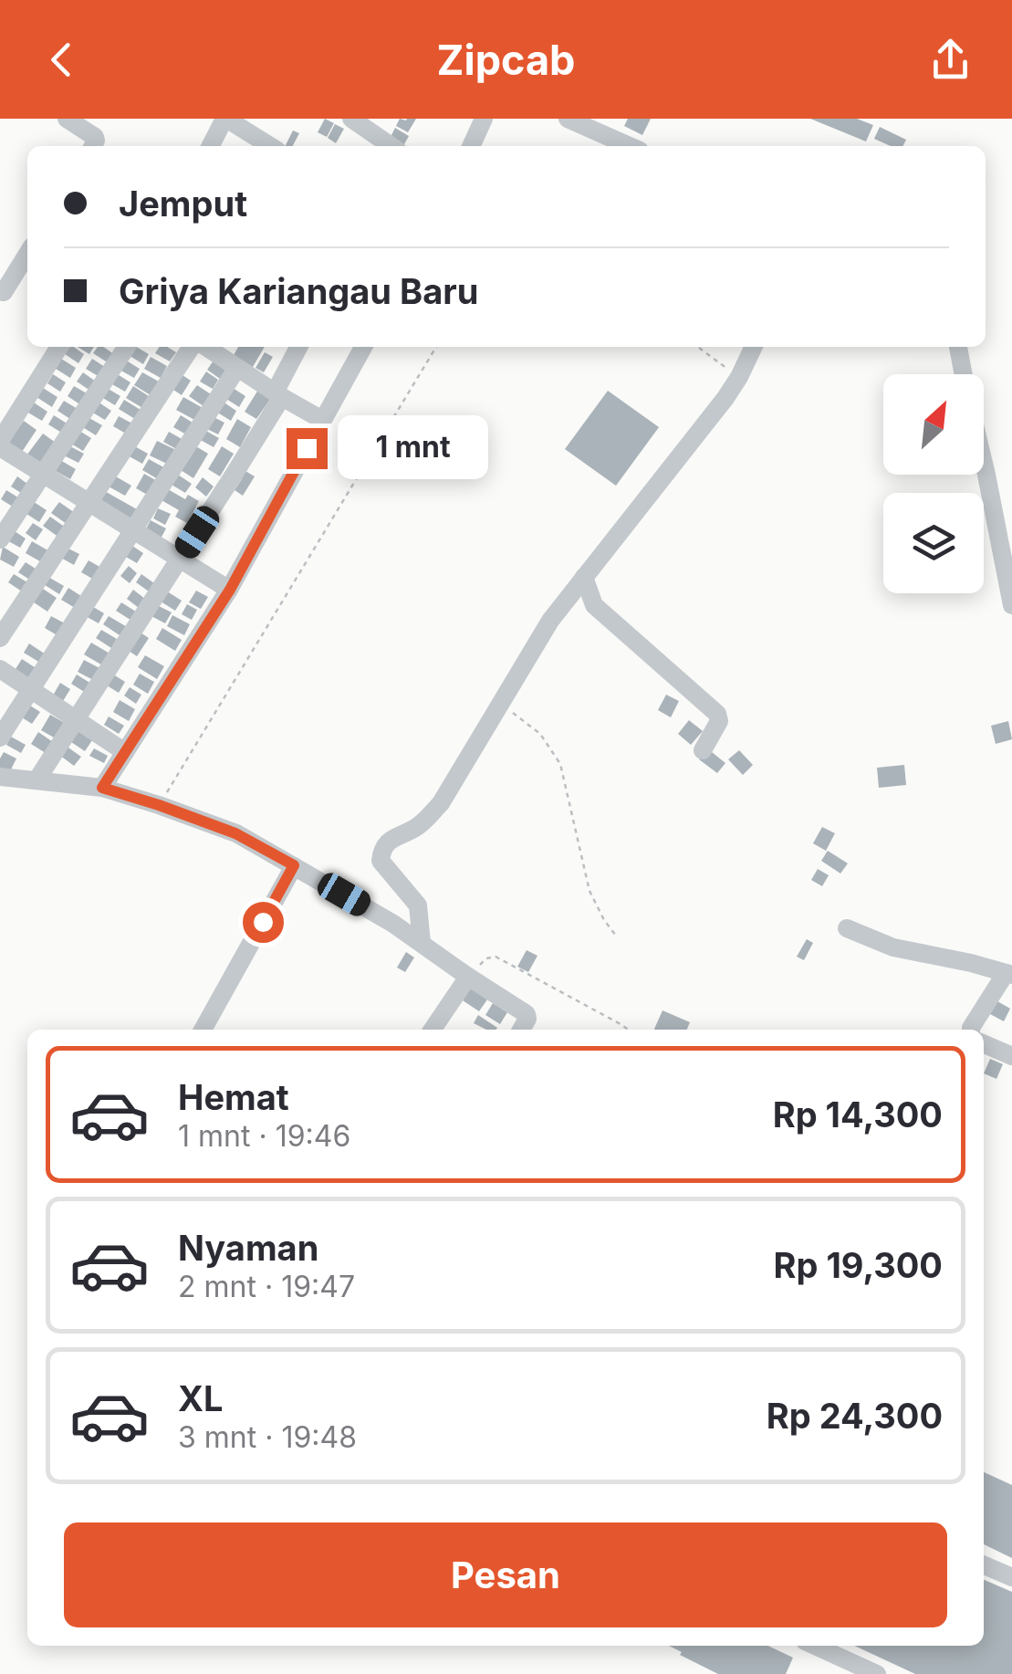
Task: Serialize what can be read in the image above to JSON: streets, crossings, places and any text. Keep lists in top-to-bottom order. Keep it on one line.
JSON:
{"north":"top right","page":{"header":"Zipcab","banner":["Jemput","Griya Kariangau Baru"],"bubble":"1 mnt","list":[{"name":"Hemat","note":"1 mnt · 19:46","value":"Rp 14,300"},{"name":"Nyaman","note":"2 mnt · 19:47","value":"Rp 19,300"},{"name":"XL","note":"3 mnt · 19:48","value":"Rp 24,300"}],"buttons":"Pesan"}}
